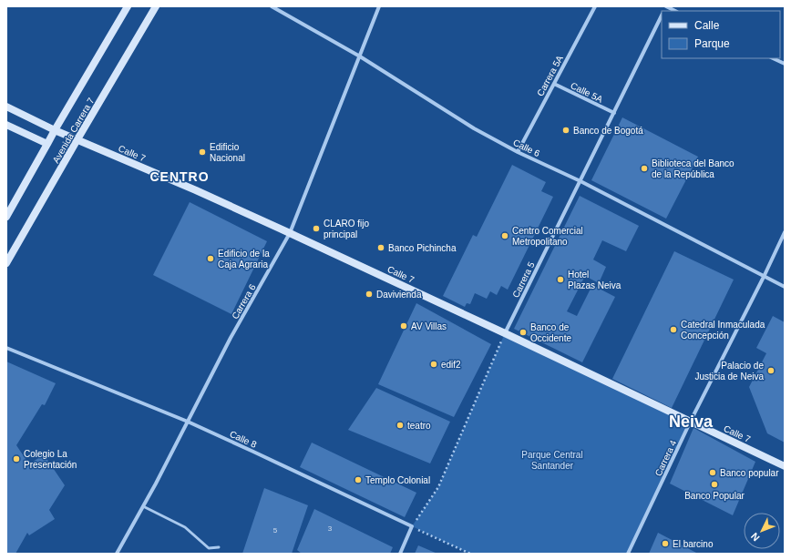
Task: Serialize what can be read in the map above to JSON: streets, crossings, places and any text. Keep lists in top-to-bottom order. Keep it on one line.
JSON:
{"streets":{"street":["Carrera 5A","Calle 5A","Avenida Carrera 7","Calle 6","Calle 7","Carrera 5","Carrera 6","Calle 8","Carrera 4"]},"crossings":[["Carrera 5A","Calle 5A"],["Carrera 5A","Calle 6"],["Calle 5A","Carrera 5"],["Avenida Carrera 7","Calle 7"],["Calle 6","Carrera 5"],["Calle 6","Carrera 6"],["Calle 6","Carrera 4"],["Calle 7","Carrera 5"],["Calle 7","Carrera 6"],["Calle 7","Carrera 4"],["Carrera 6","Calle 8"]],"districts":["CENTRO","Neiva"],"parks":["Parque Central Santander"],"places":["Banco de Bogotá","Edificio Nacional","Biblioteca del Banco de la República","CLARO fijo principal","Centro Comercial Metropolitano","Banco Pichincha","Edificio de la Caja Agraria","Hotel Plazas Neiva","Davivienda","AV Villas","Catedral Inmaculada Concepción","Banco de Occidente","edif2","Palacio de Justicia de Neiva","teatro","Colegio La Presentación","Banco popular","Templo Colonial","Banco Popular","El barcino"],"house_numbers":["3","5"],"legend":["Calle","Parque"],"north":"bottom left"}
